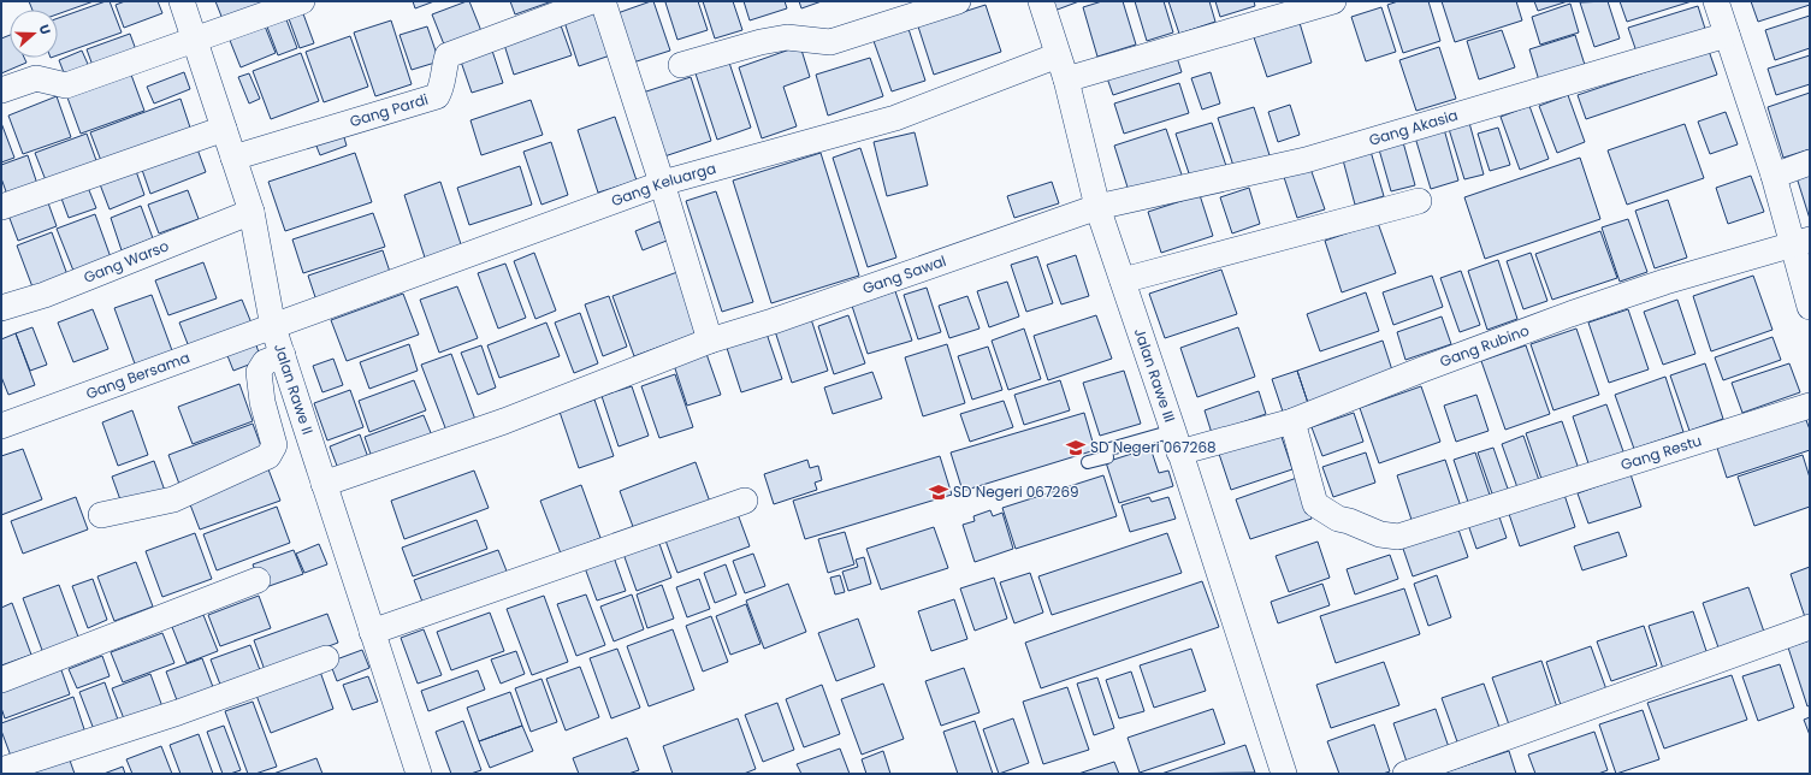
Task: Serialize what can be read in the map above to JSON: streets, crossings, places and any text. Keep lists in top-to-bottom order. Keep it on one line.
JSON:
{"streets":{"street":["Gang Pardi","Gang Akasia","Gang Keluarga","Gang Warso","Gang Sawal","Gang Rubino","Jalan Rawe III","Gang Bersama","Jalan Rawe II","Gang Restu"]},"crossings":[["Gang Pardi","Jalan Rawe II"],["Gang Akasia","Gang Sawal"],["Gang Akasia","Jalan Rawe III"],["Gang Keluarga","Jalan Rawe III"],["Gang Keluarga","Gang Bersama"],["Gang Keluarga","Jalan Rawe II"],["Gang Warso","Jalan Rawe II"],["Gang Sawal","Jalan Rawe III"],["Gang Sawal","Jalan Rawe II"],["Gang Rubino","Jalan Rawe III"],["Gang Rubino","Gang Restu"],["Gang Bersama","Jalan Rawe II"]],"places":{"school or university":["SD Negeri 067268","SD Negeri 067269"]},"north":"right"}
